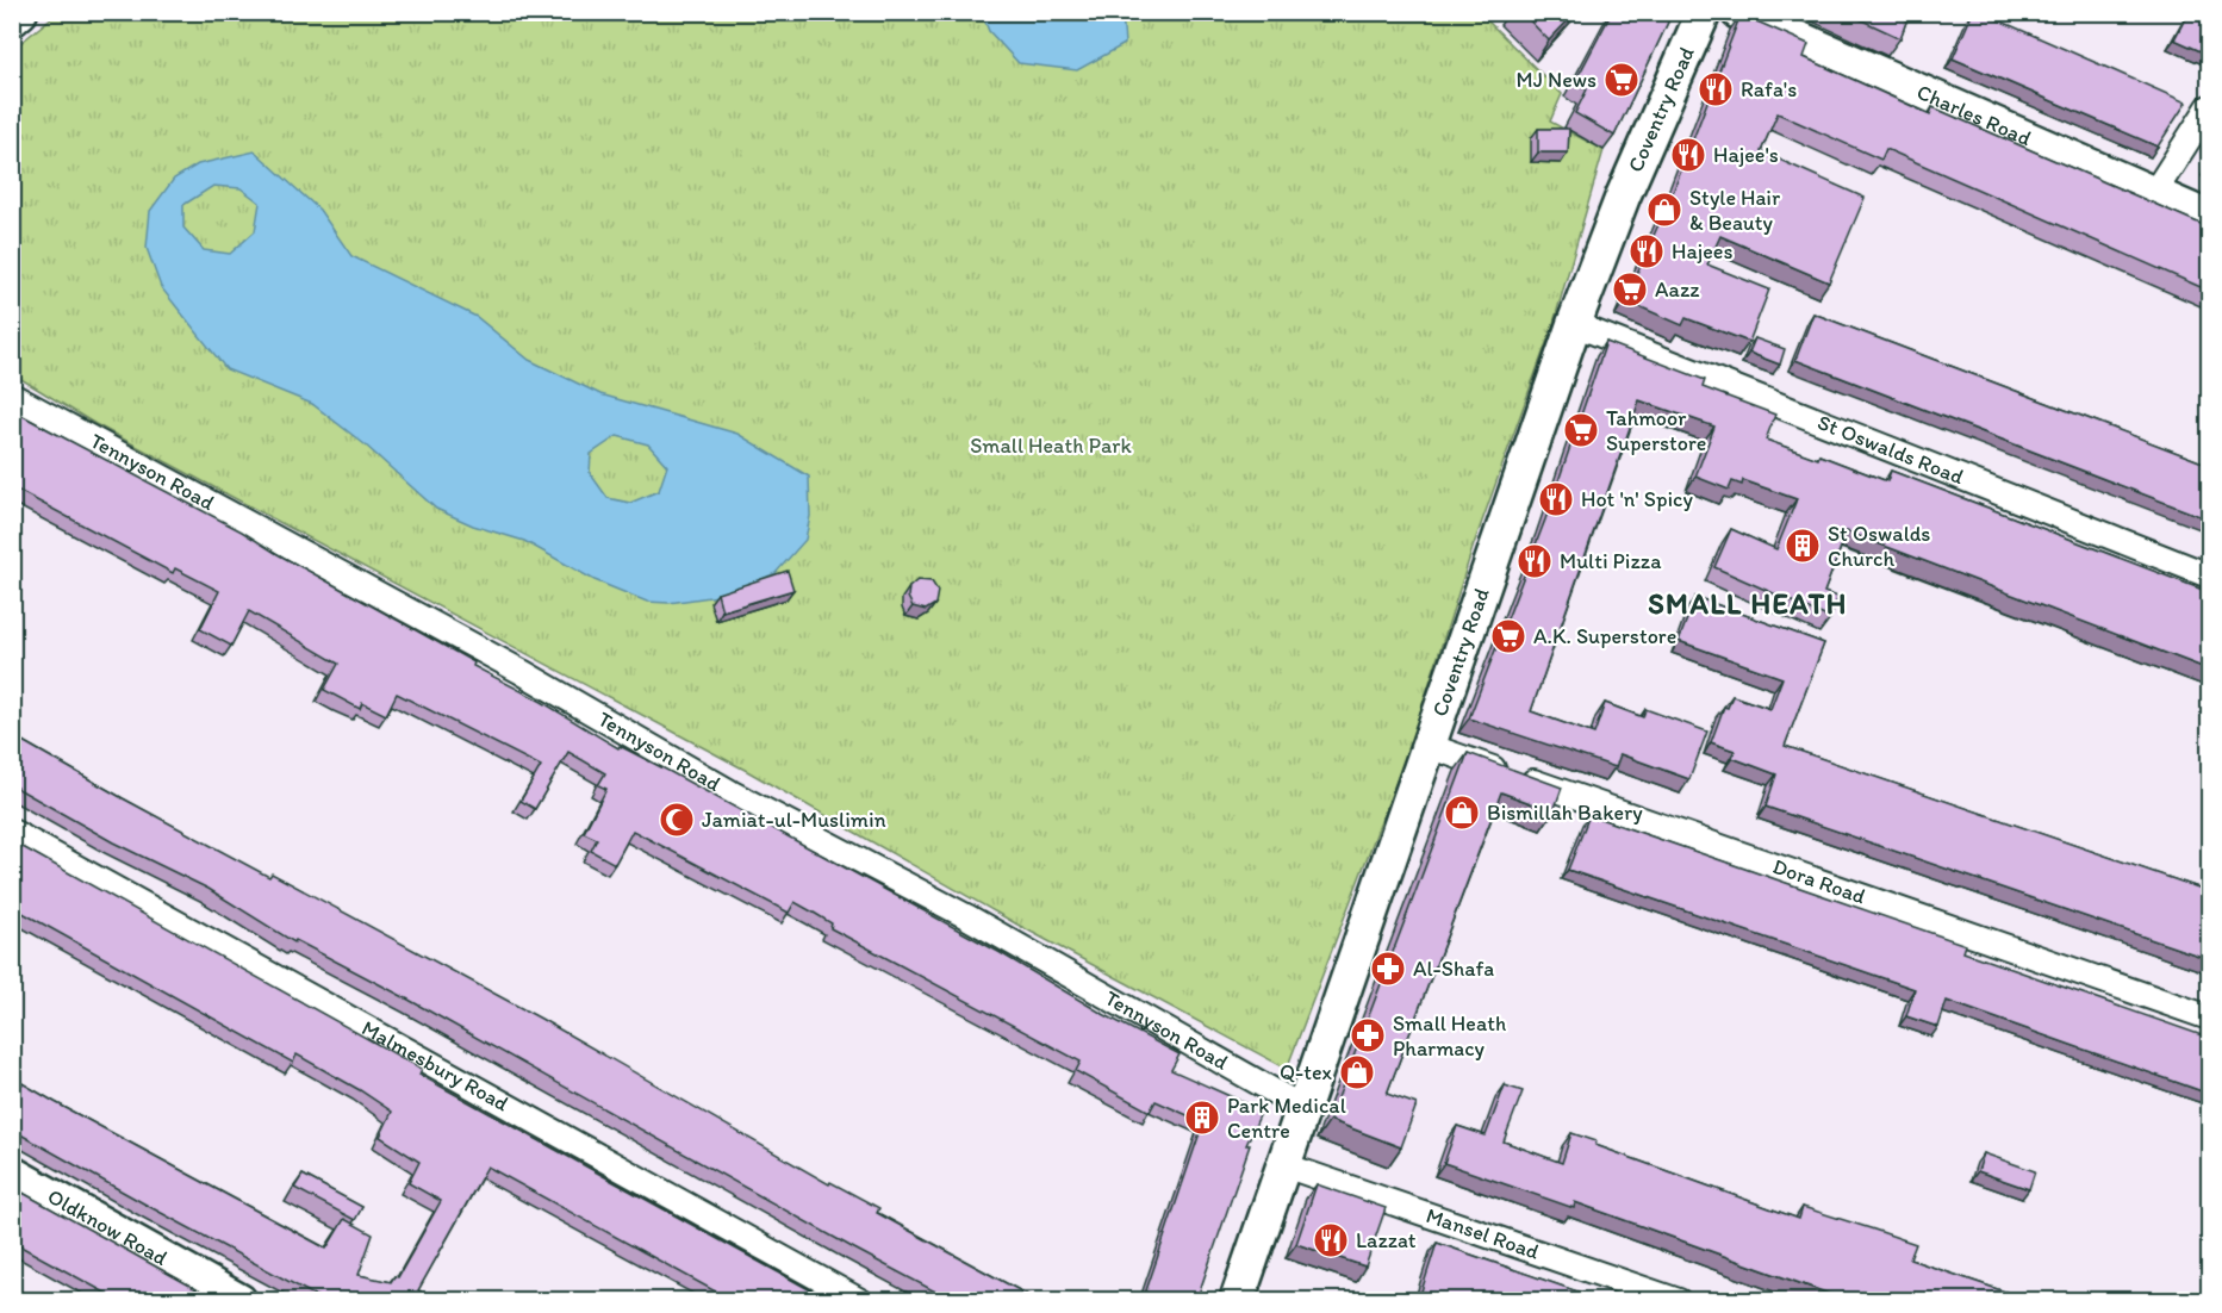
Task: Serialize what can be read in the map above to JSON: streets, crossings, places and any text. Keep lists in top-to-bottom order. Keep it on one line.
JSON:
{"streets":{"street":["Coventry Road","Charles Road","St Oswalds Road","Tennyson Road","Dora Road","Malmesbury Road","Oldknow Road","Mansel Road"]},"crossings":[["Coventry Road","St Oswalds Road"],["Coventry Road","Tennyson Road"],["Coventry Road","Dora Road"],["Coventry Road","Mansel Road"]],"districts":["SMALL HEATH"],"parks":["Small Heath Park"],"places":{"supermarket":["MJ News","Aazz","Tahmoor Superstore","A.K. Superstore"],"restaurant":["Rafa's","Hajee's","Hajees","Hot 'n' Spicy","Multi Pizza","Lazzat"],"shop":["Style Hair & Beauty","Bismillah Bakery","Q-tex"],"building":["St Oswalds Church","Park Medical Centre"],"mosque":["Jamiat-ul-Muslimin"],"pharmacy":["Al-Shafa","Small Heath Pharmacy"]}}
